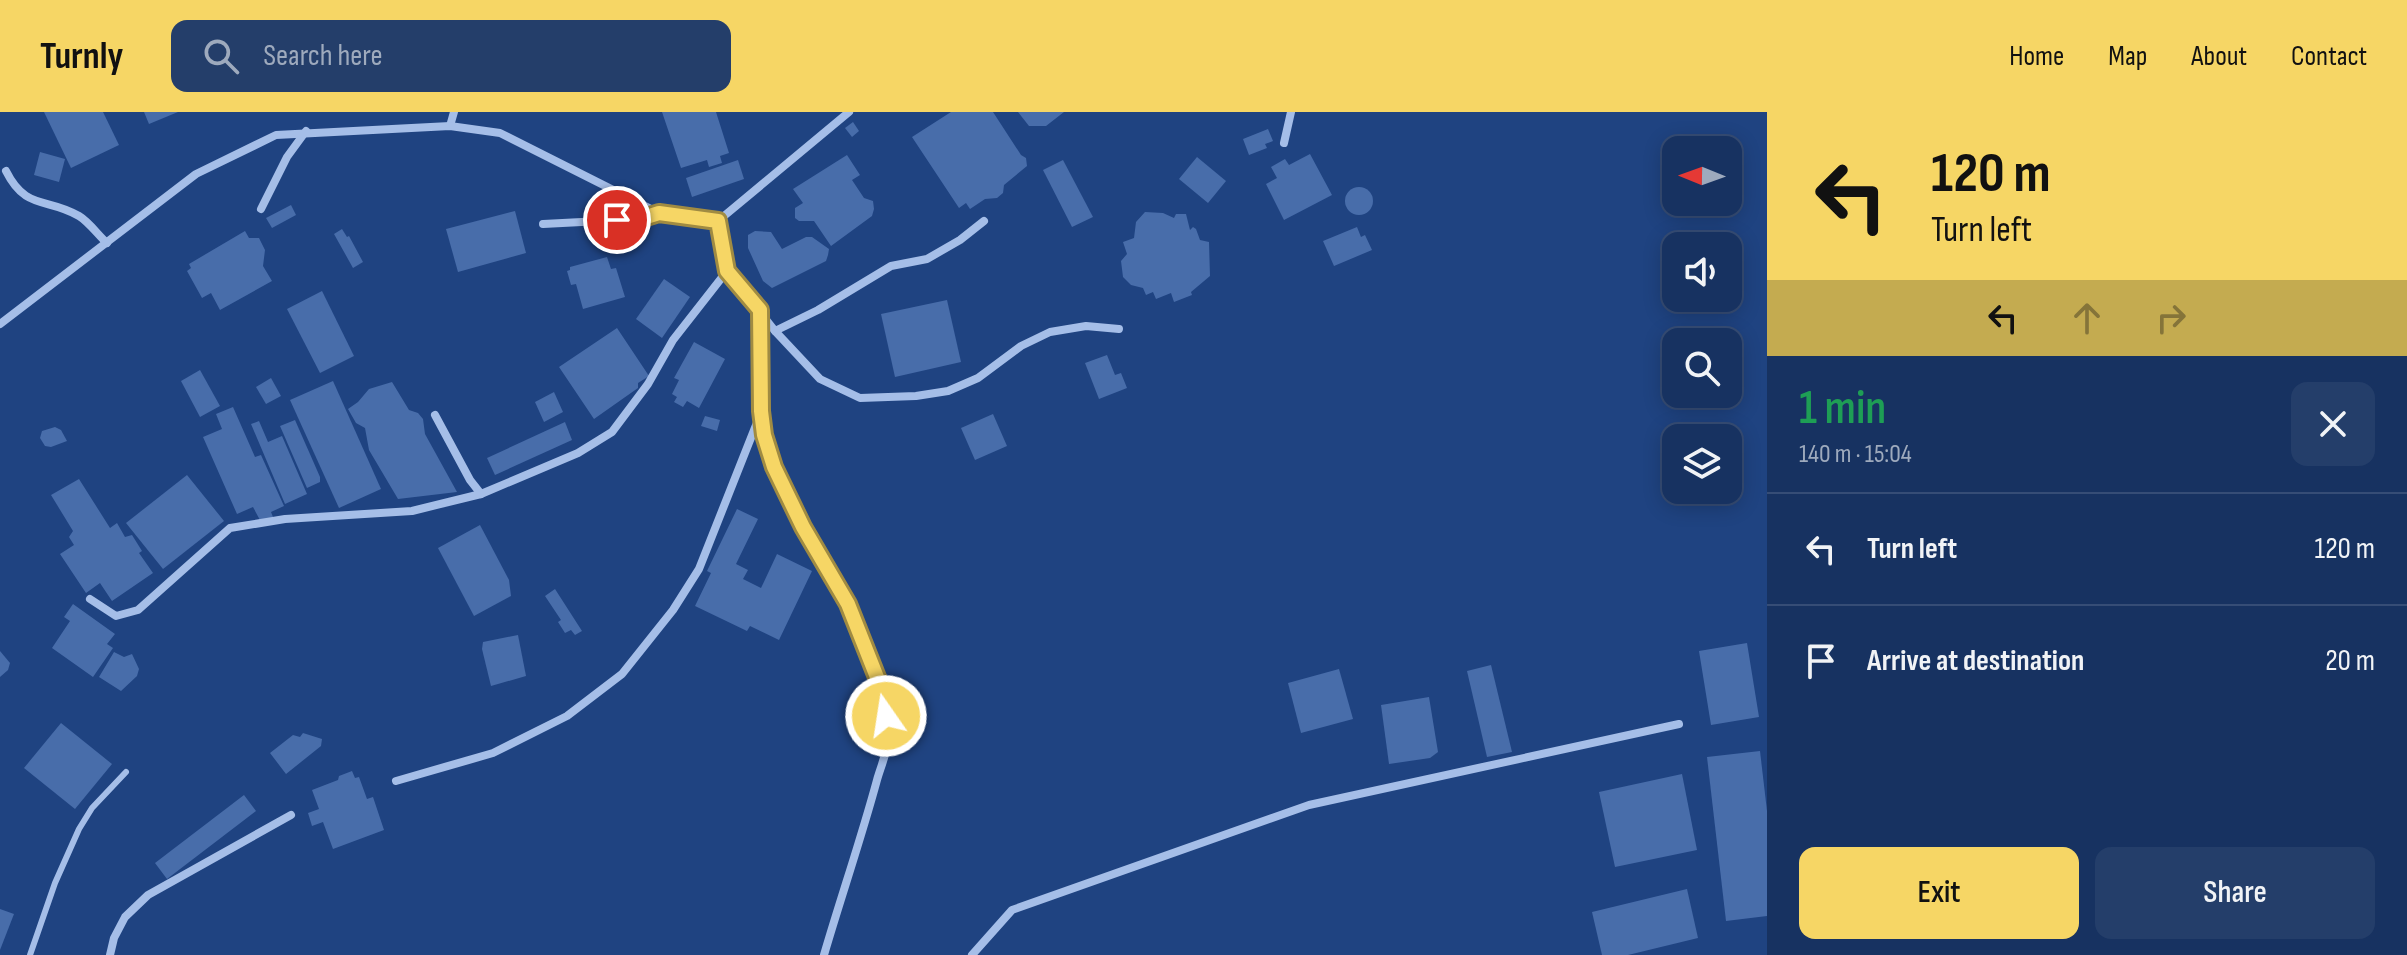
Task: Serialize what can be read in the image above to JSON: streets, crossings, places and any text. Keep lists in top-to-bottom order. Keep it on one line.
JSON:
{"north":"left","page":{"header":"Turnly","search":"Search here","nav":["Home","Map","About","Contact"],"turn":["120 m","Turn left"],"heading":["1 min","140 m · 15:04"],"list":[{"name":"Turn left","value":"120 m"},{"name":"Arrive at destination","value":"20 m"}],"buttons":["Exit","Share"]}}
